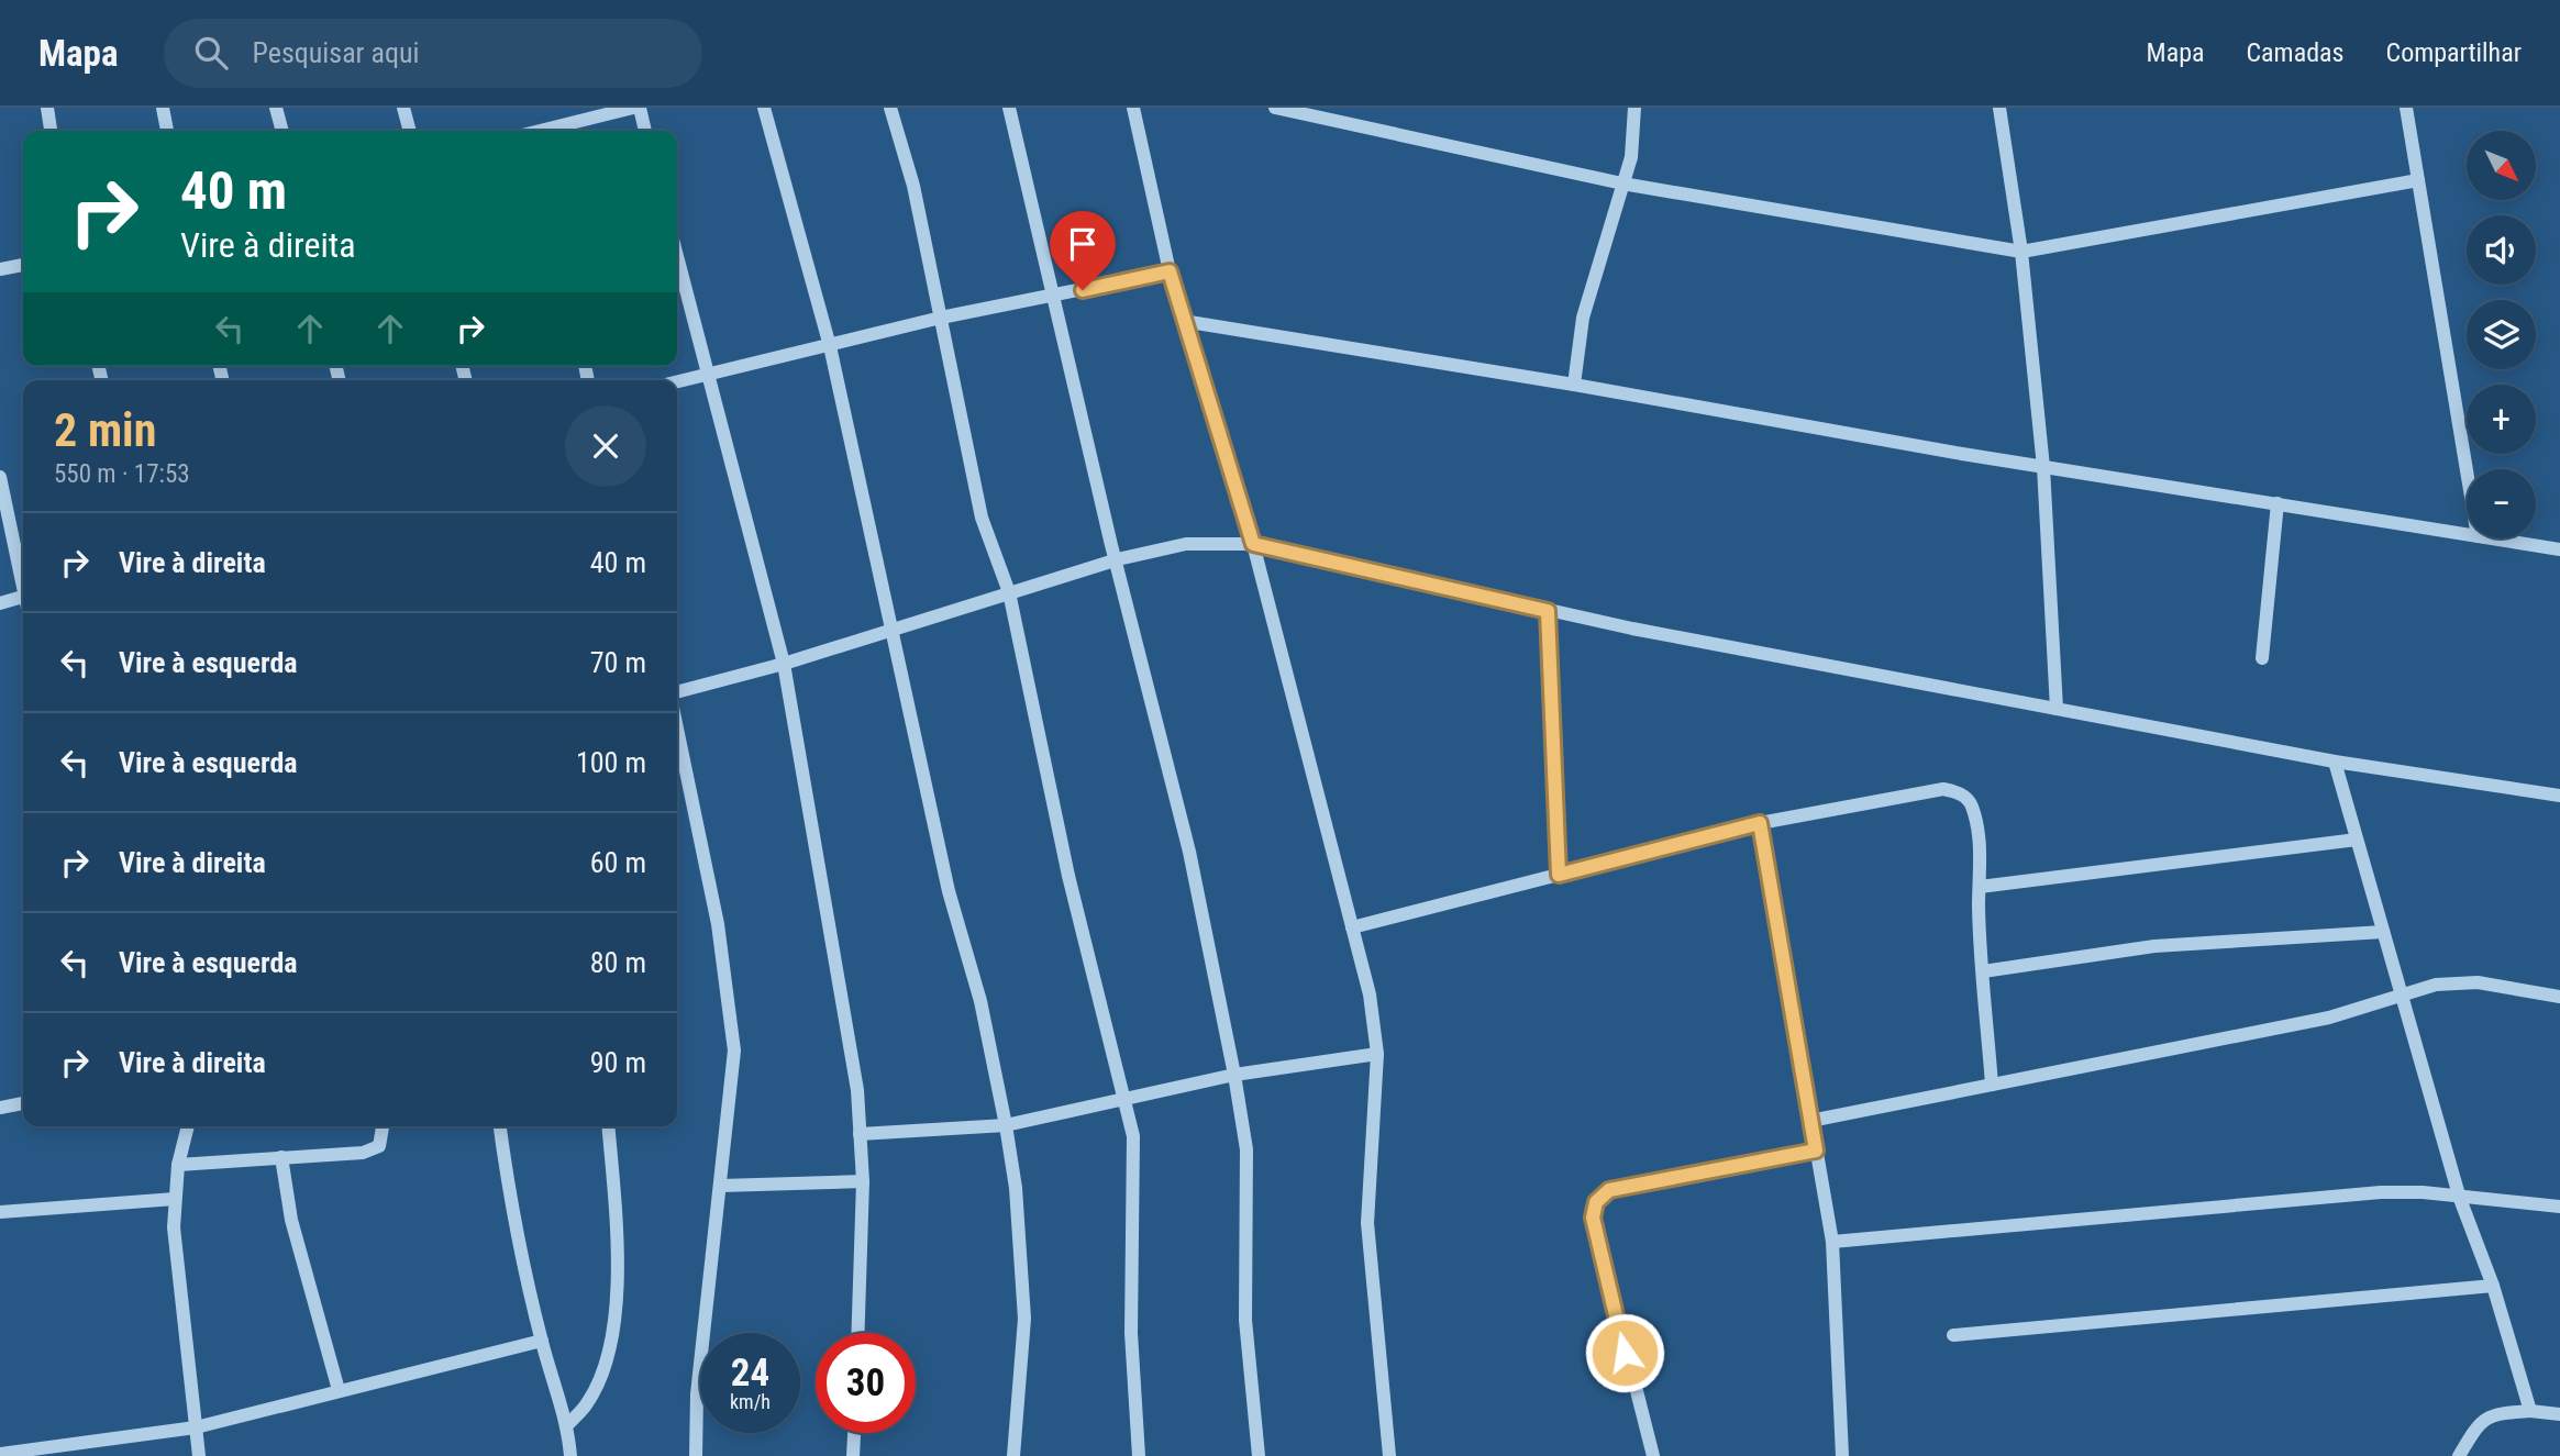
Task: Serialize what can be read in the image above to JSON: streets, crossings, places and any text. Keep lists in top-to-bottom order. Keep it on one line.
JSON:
{"north":"bottom right","page":{"header":"Mapa","search":"Pesquisar aqui","nav":["Mapa","Camadas","Compartilhar"],"map_buttons":["+","−"],"turn":["40 m","Vire à direita"],"heading":["2 min","550 m · 17:53"],"list":[{"name":"Vire à direita","value":"40 m"},{"name":"Vire à esquerda","value":"70 m"},{"name":"Vire à esquerda","value":"100 m"},{"name":"Vire à direita","value":"60 m"},{"name":"Vire à esquerda","value":"80 m"},{"name":"Vire à direita","value":"90 m"}],"speed":"24 km/h","limit":"30"}}
